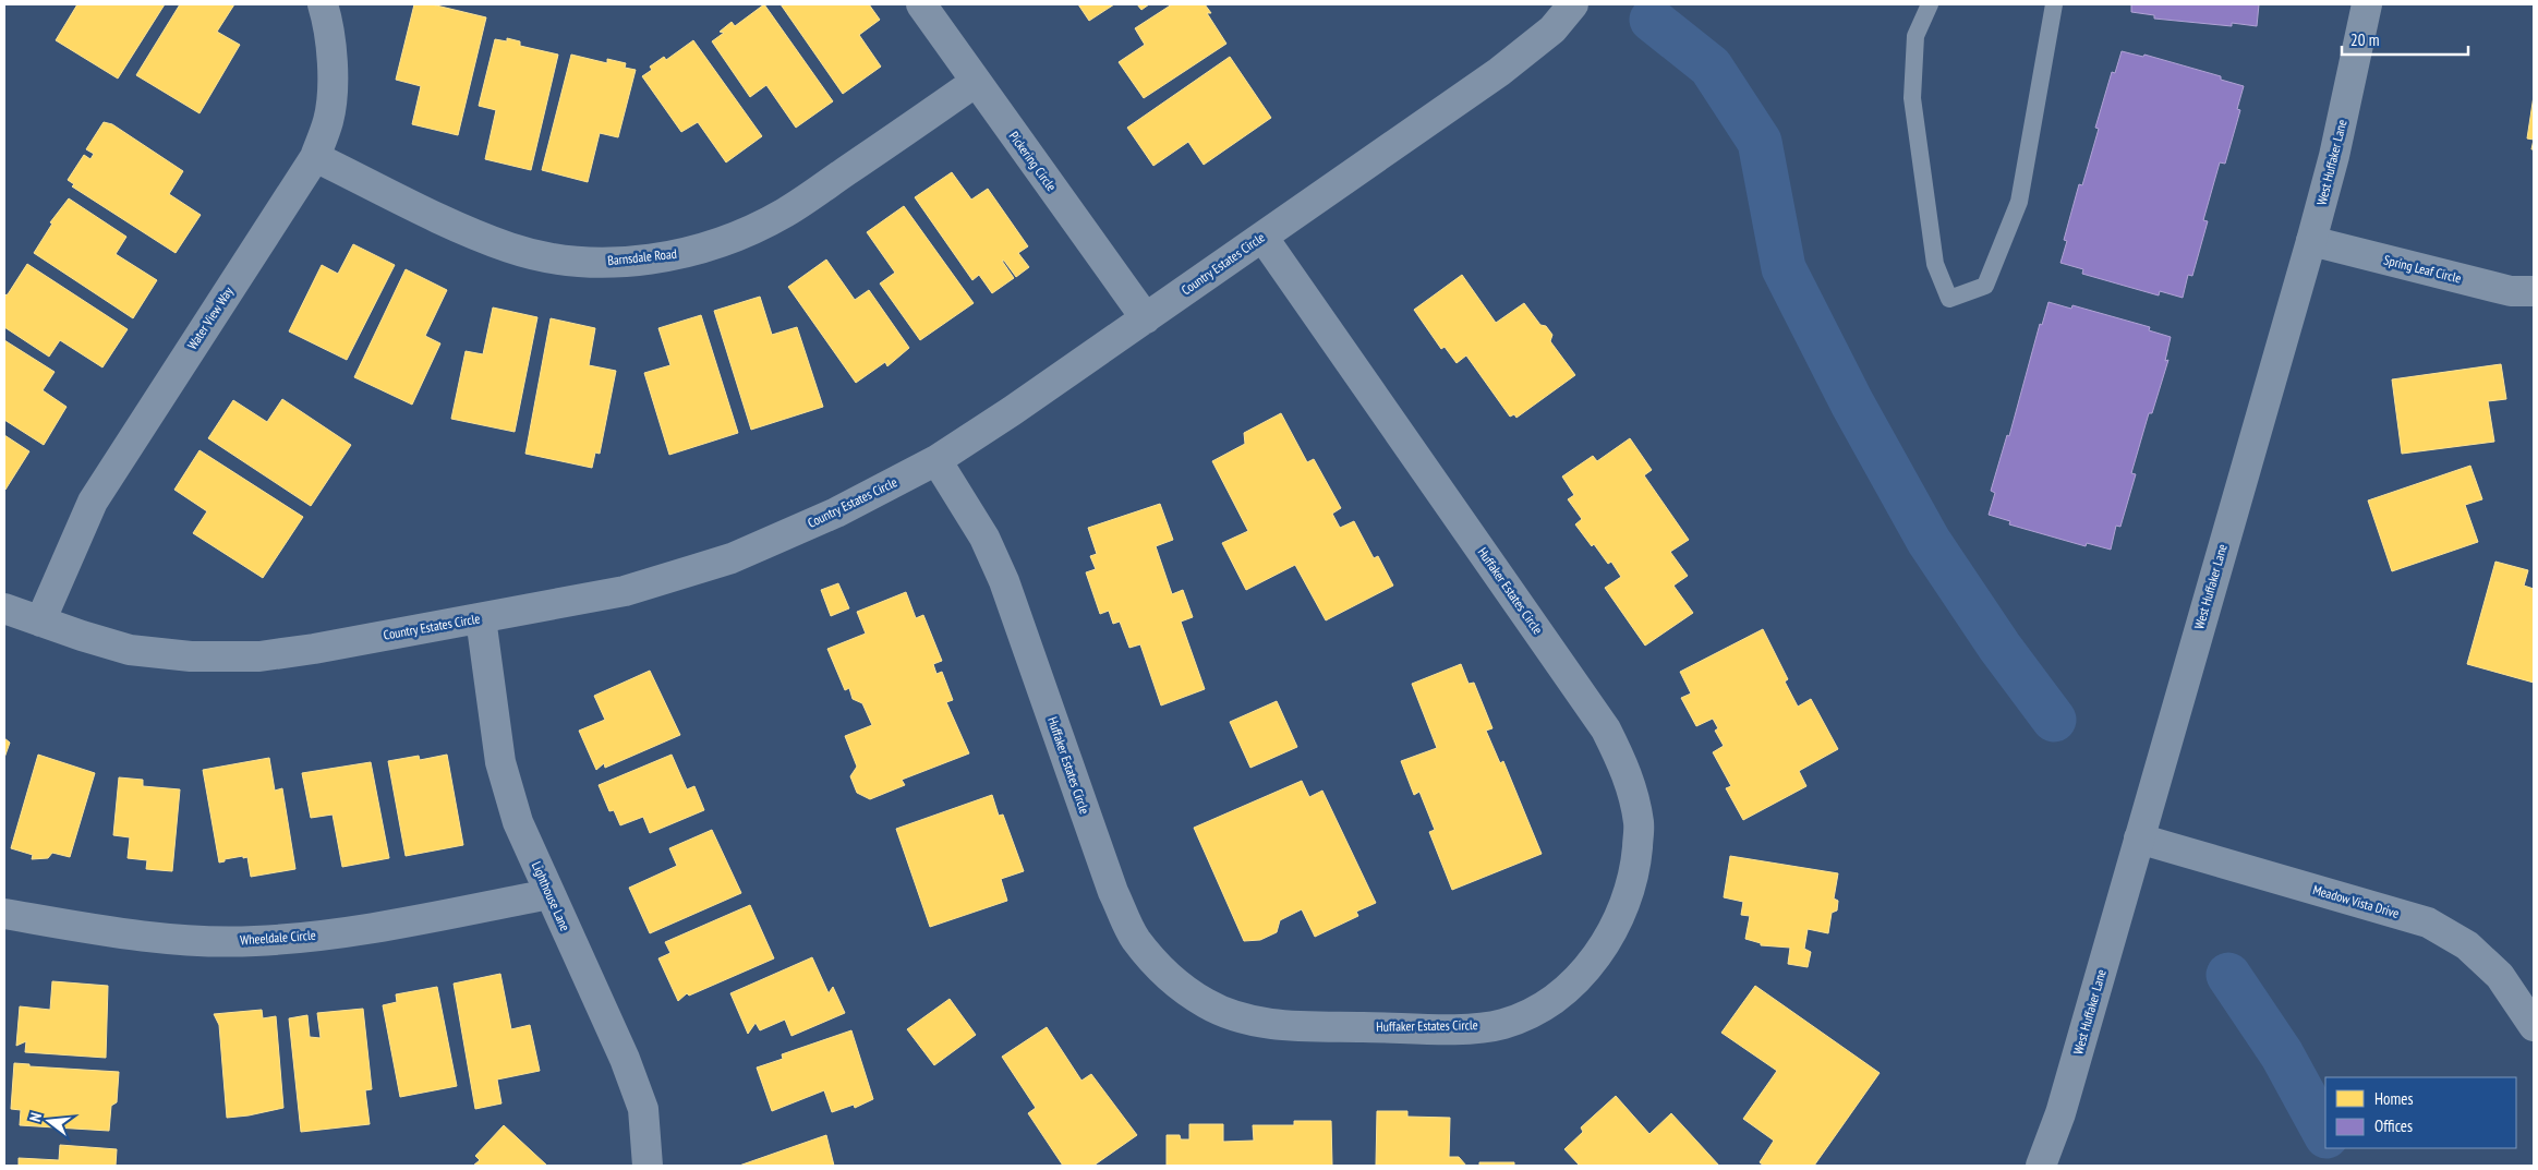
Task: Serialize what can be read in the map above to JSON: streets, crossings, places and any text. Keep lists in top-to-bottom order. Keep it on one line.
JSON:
{"streets":{"street":["Pickering Circle","West Huffaker Lane","Barnsdale Road","Country Estates Circle","Spring Leaf Circle","Water View Way","Huffaker Estates Circle","Lighthouse Lane","Meadow Vista Drive","Wheeldale Circle"]},"crossings":[["Pickering Circle","Barnsdale Road"],["Pickering Circle","Country Estates Circle"],["West Huffaker Lane","Spring Leaf Circle"],["West Huffaker Lane","Meadow Vista Drive"],["Barnsdale Road","Water View Way"],["Country Estates Circle","Water View Way"],["Country Estates Circle","Huffaker Estates Circle"],["Country Estates Circle","Lighthouse Lane"],["Lighthouse Lane","Wheeldale Circle"]],"legend":["Homes","Offices"],"scale_bar":"20 m","north":"left"}
